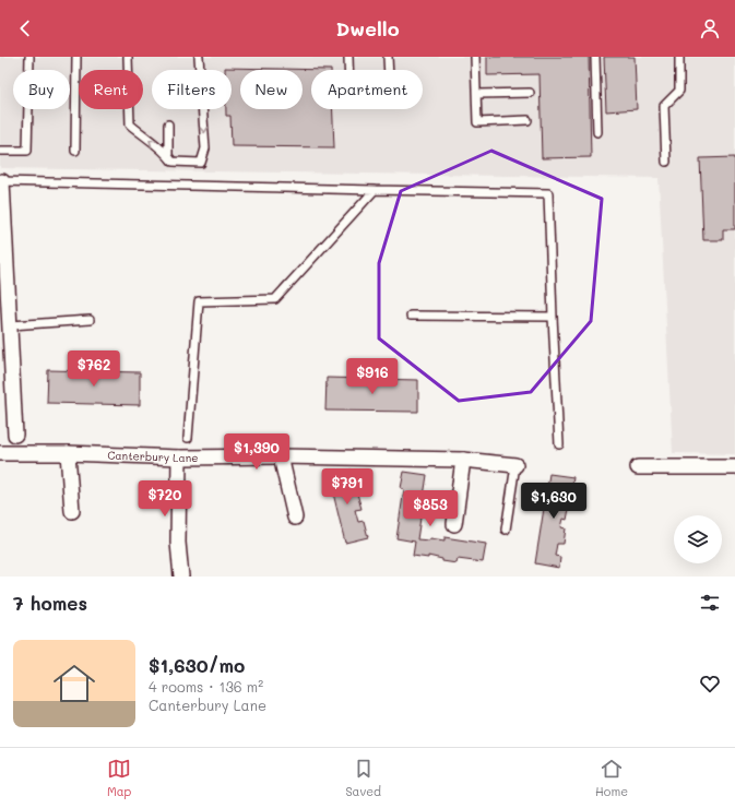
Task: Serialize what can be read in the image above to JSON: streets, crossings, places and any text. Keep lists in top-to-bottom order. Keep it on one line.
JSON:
{"streets":{"street":["Canterbury Lane"]},"page":{"header":"Dwello","chip":["Buy","Rent","Filters","New","Apartment"],"price":["$762","$916","$1,390","$791","$720","$1,630","$853"],"heading":"7 homes","list":[{"name":"$1,630/mo","note":"4 rooms · 136 m² · Canterbury Lane"}],"tabs":["Map","Saved","Home"]}}
